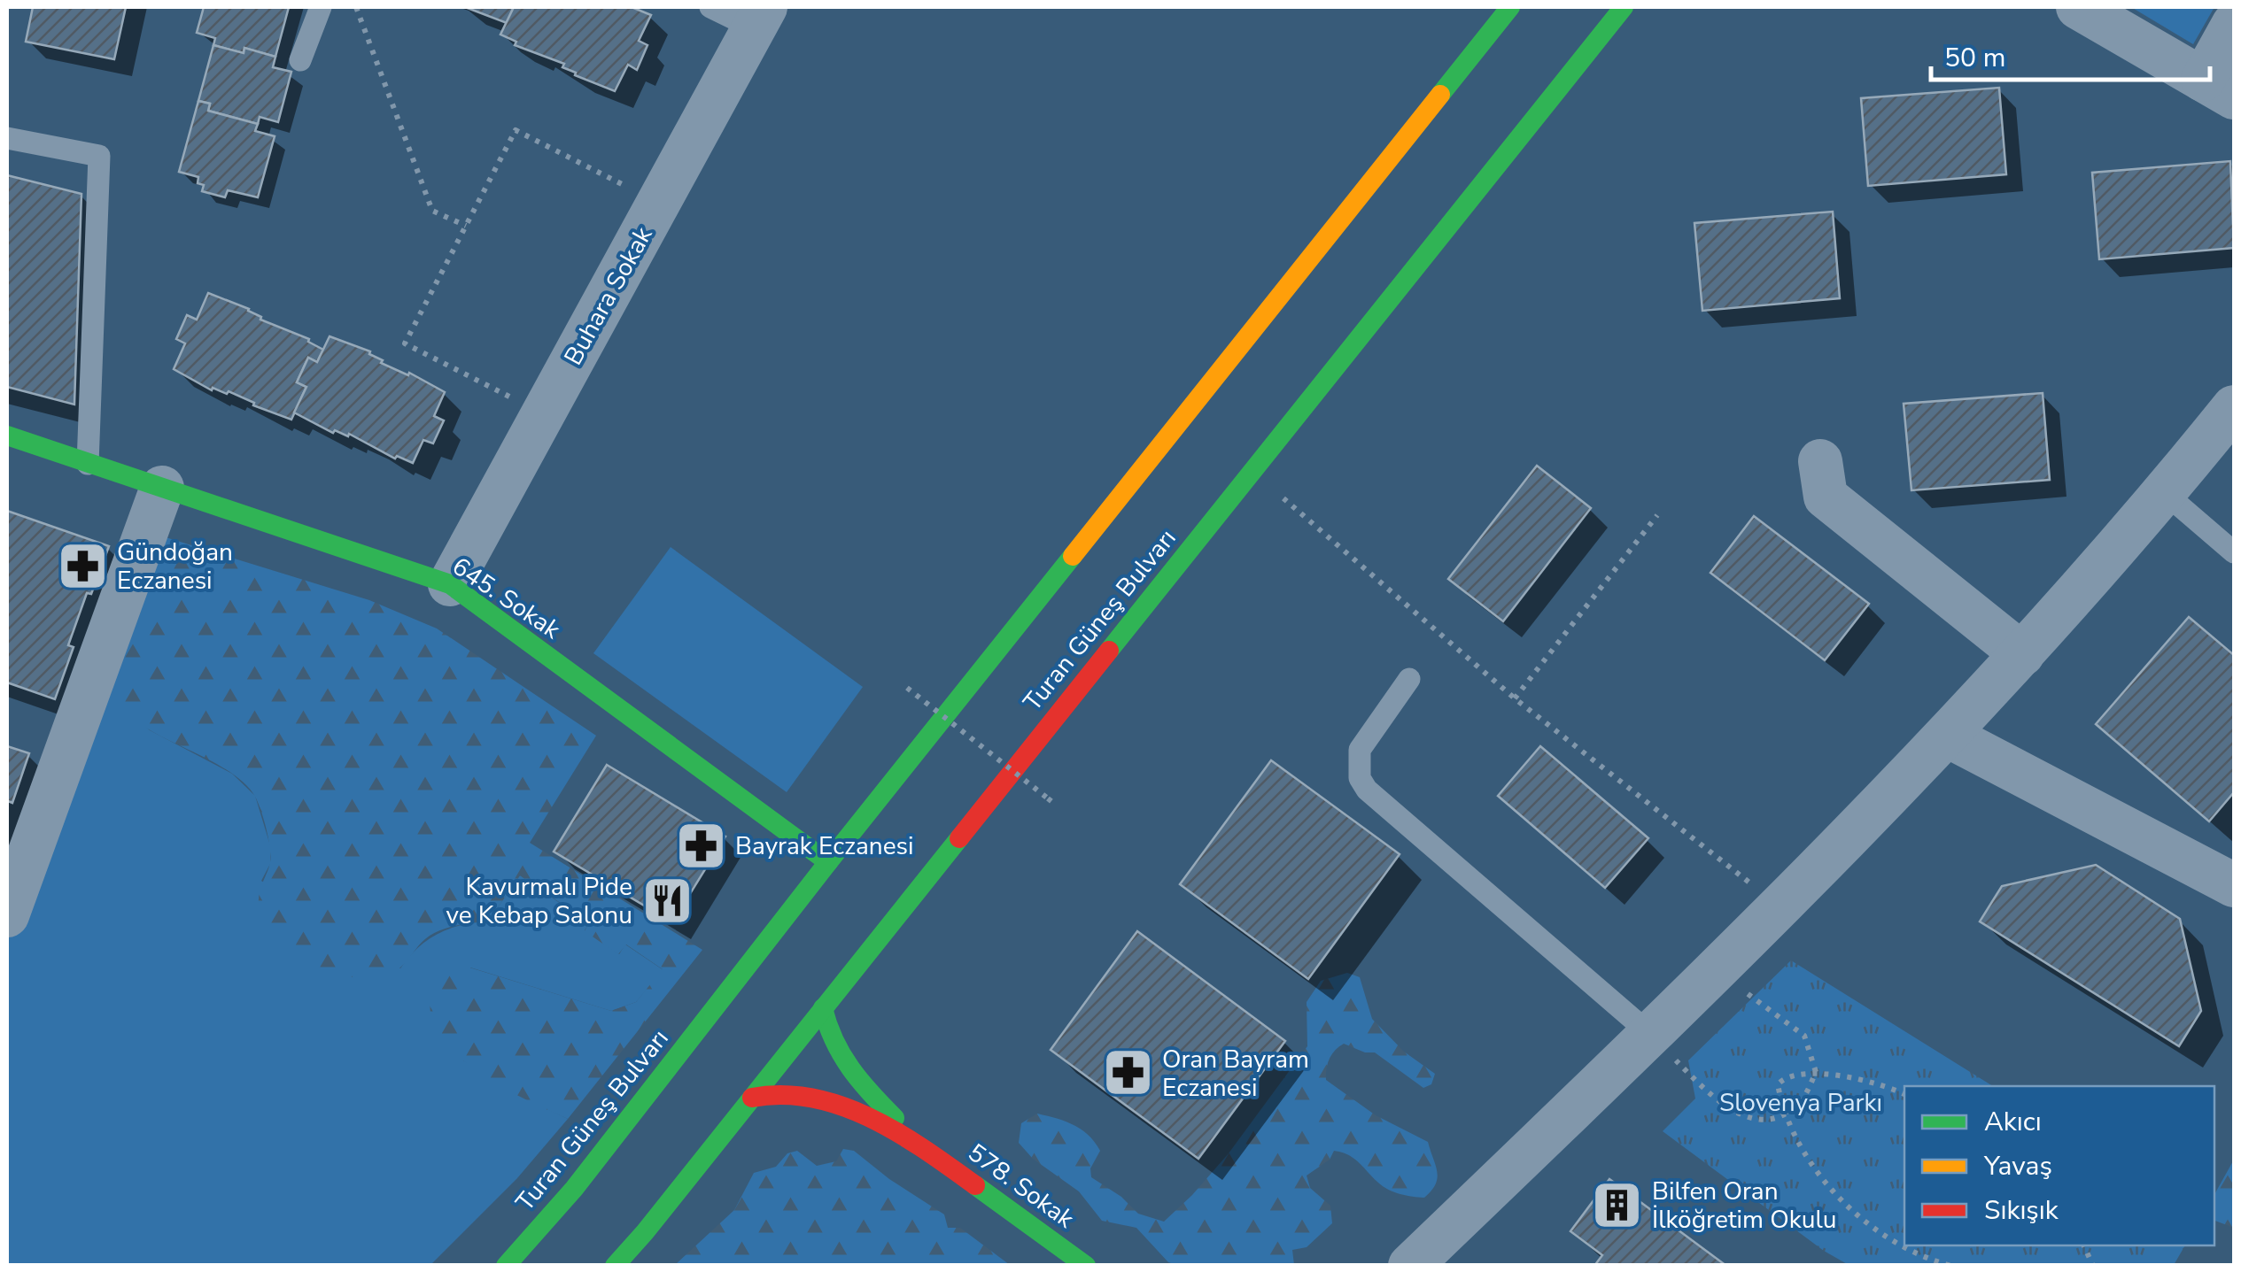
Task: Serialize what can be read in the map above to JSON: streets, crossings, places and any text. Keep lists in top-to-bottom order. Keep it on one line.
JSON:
{"streets":{"main road":["645. Sokak","Turan Güneş Bulvarı","578. Sokak"],"street":["Buhara Sokak"]},"crossings":[["Buhara Sokak","645. Sokak"],["645. Sokak","Turan Güneş Bulvarı"]],"parks":["Slovenya Parkı"],"places":{"pharmacy":["Gündoğan Eczanesi","Bayrak Eczanesi","Oran Bayram Eczanesi"],"restaurant":["Kavurmalı Pide ve Kebap Salonu"],"building":["Bilfen Oran İlköğretim Okulu"]},"legend":["Akıcı","Yavaş","Sıkışık"],"scale_bar":"50 m"}
